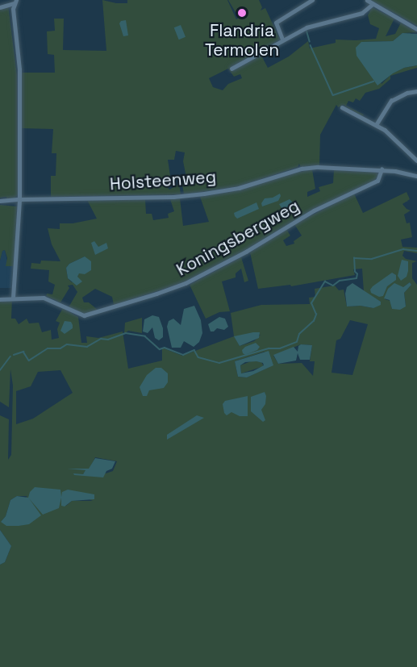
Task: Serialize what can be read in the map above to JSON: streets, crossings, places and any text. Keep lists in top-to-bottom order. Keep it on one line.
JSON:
{"streets":{"street":["Holsteenweg","Koningsbergweg"]},"crossings":[["Holsteenweg","Koningsbergweg"]],"places":["Flandria Termolen"]}
